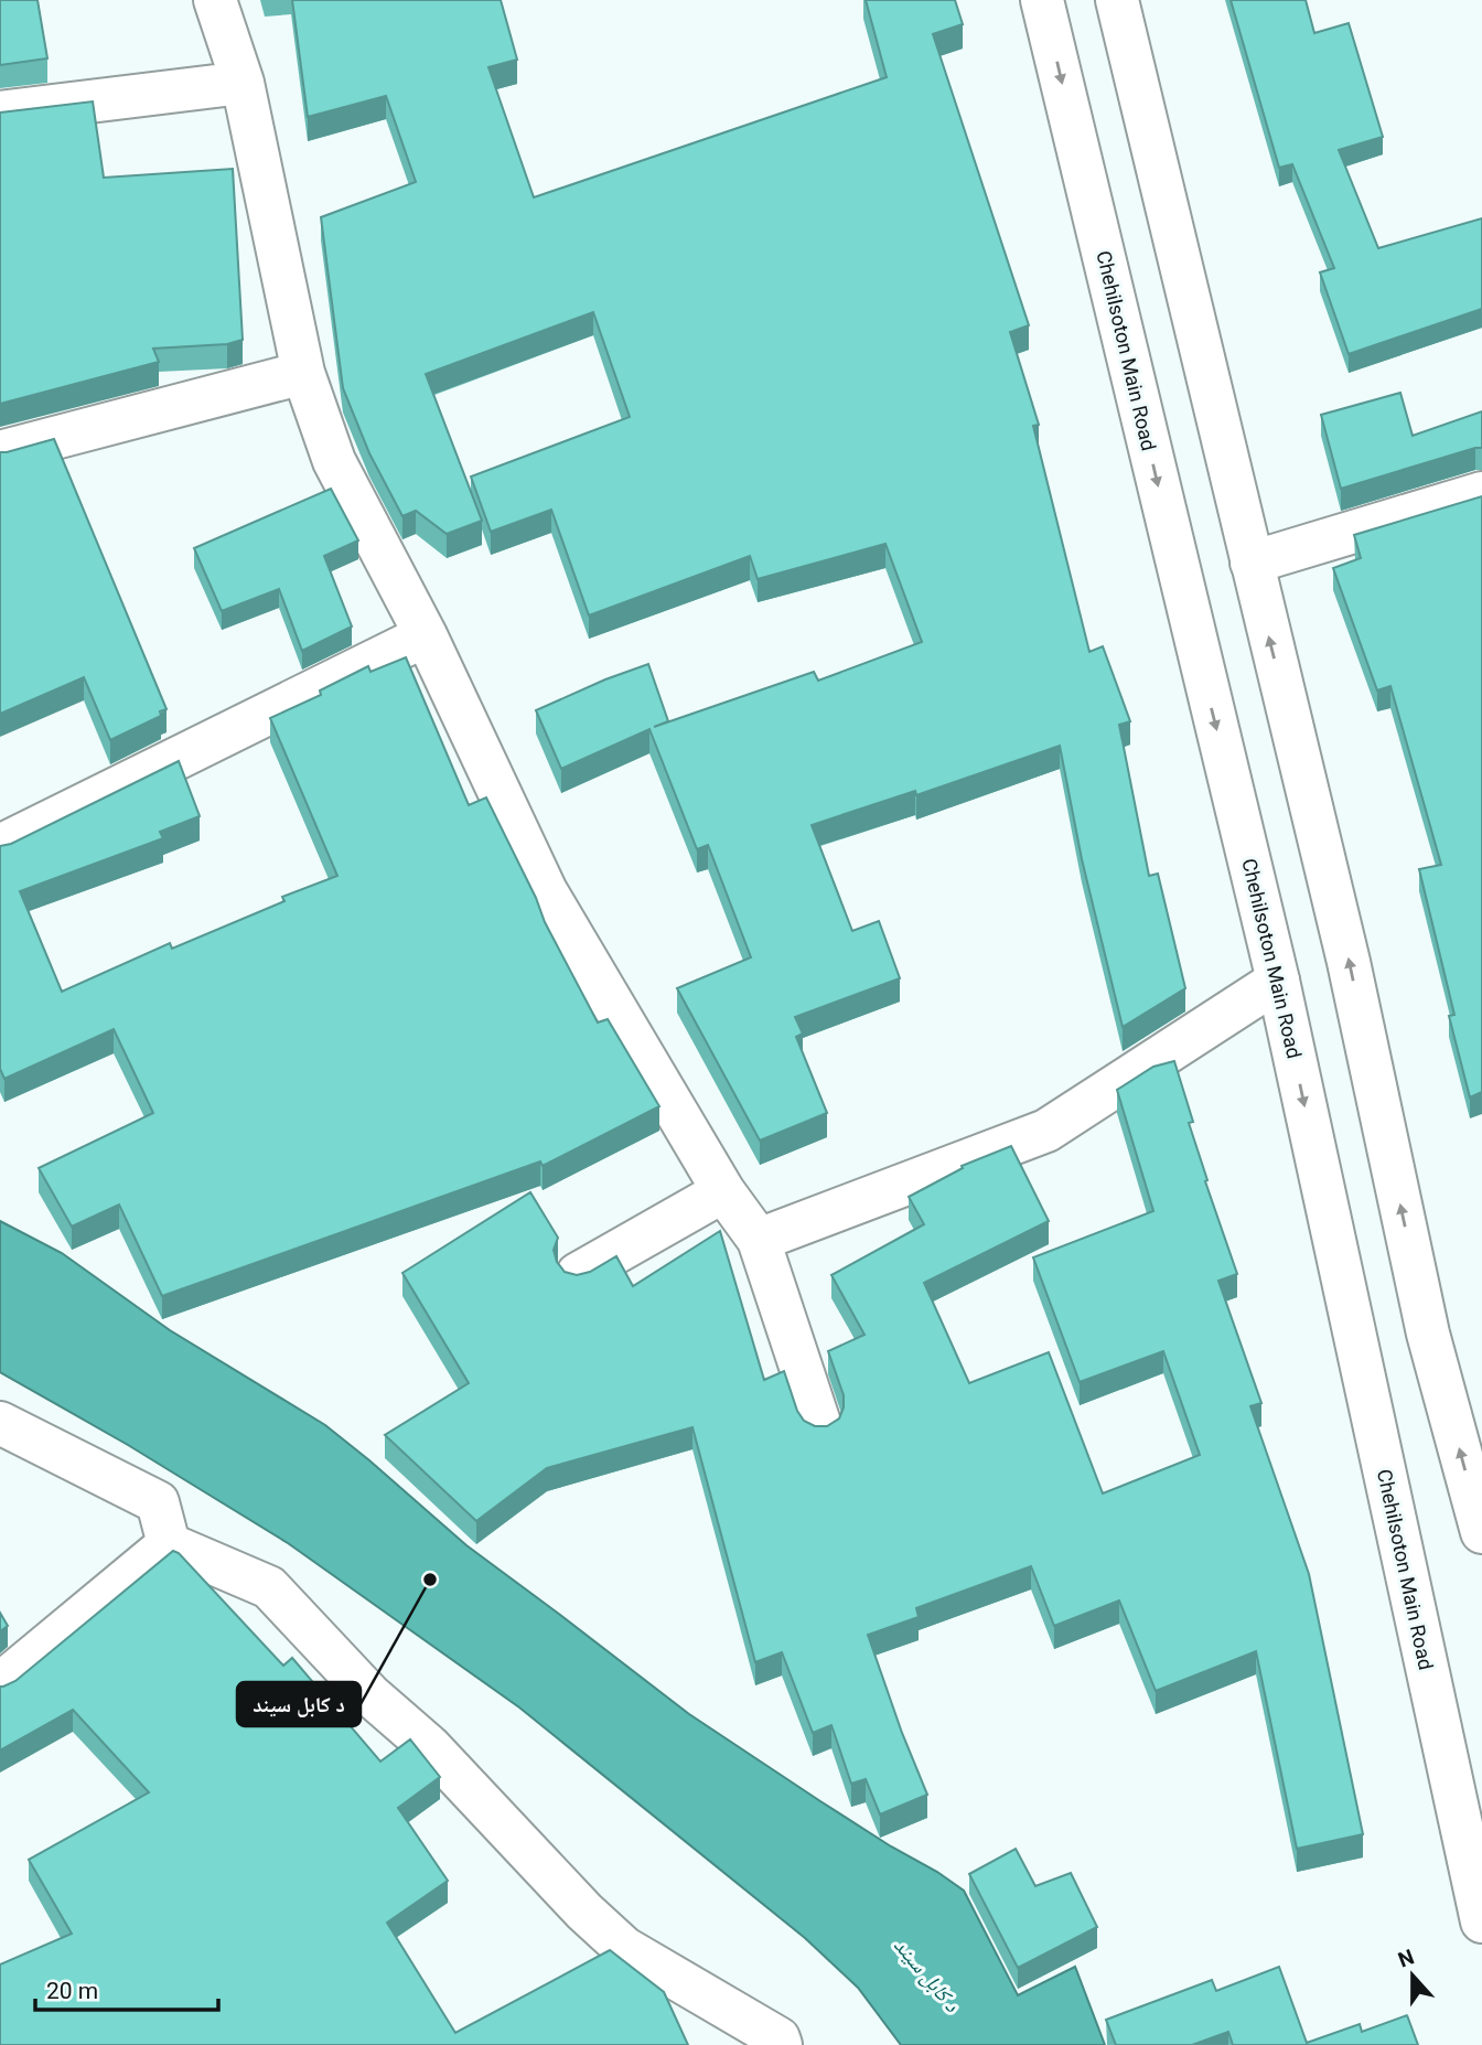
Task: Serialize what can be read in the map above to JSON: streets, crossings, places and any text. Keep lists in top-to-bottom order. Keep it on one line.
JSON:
{"streets":{"street":["Chehilsoton Main Road"]},"water":["د کابل سيند"],"places":["د کابل سيند"],"scale_bar":"20 m","north":"top"}
